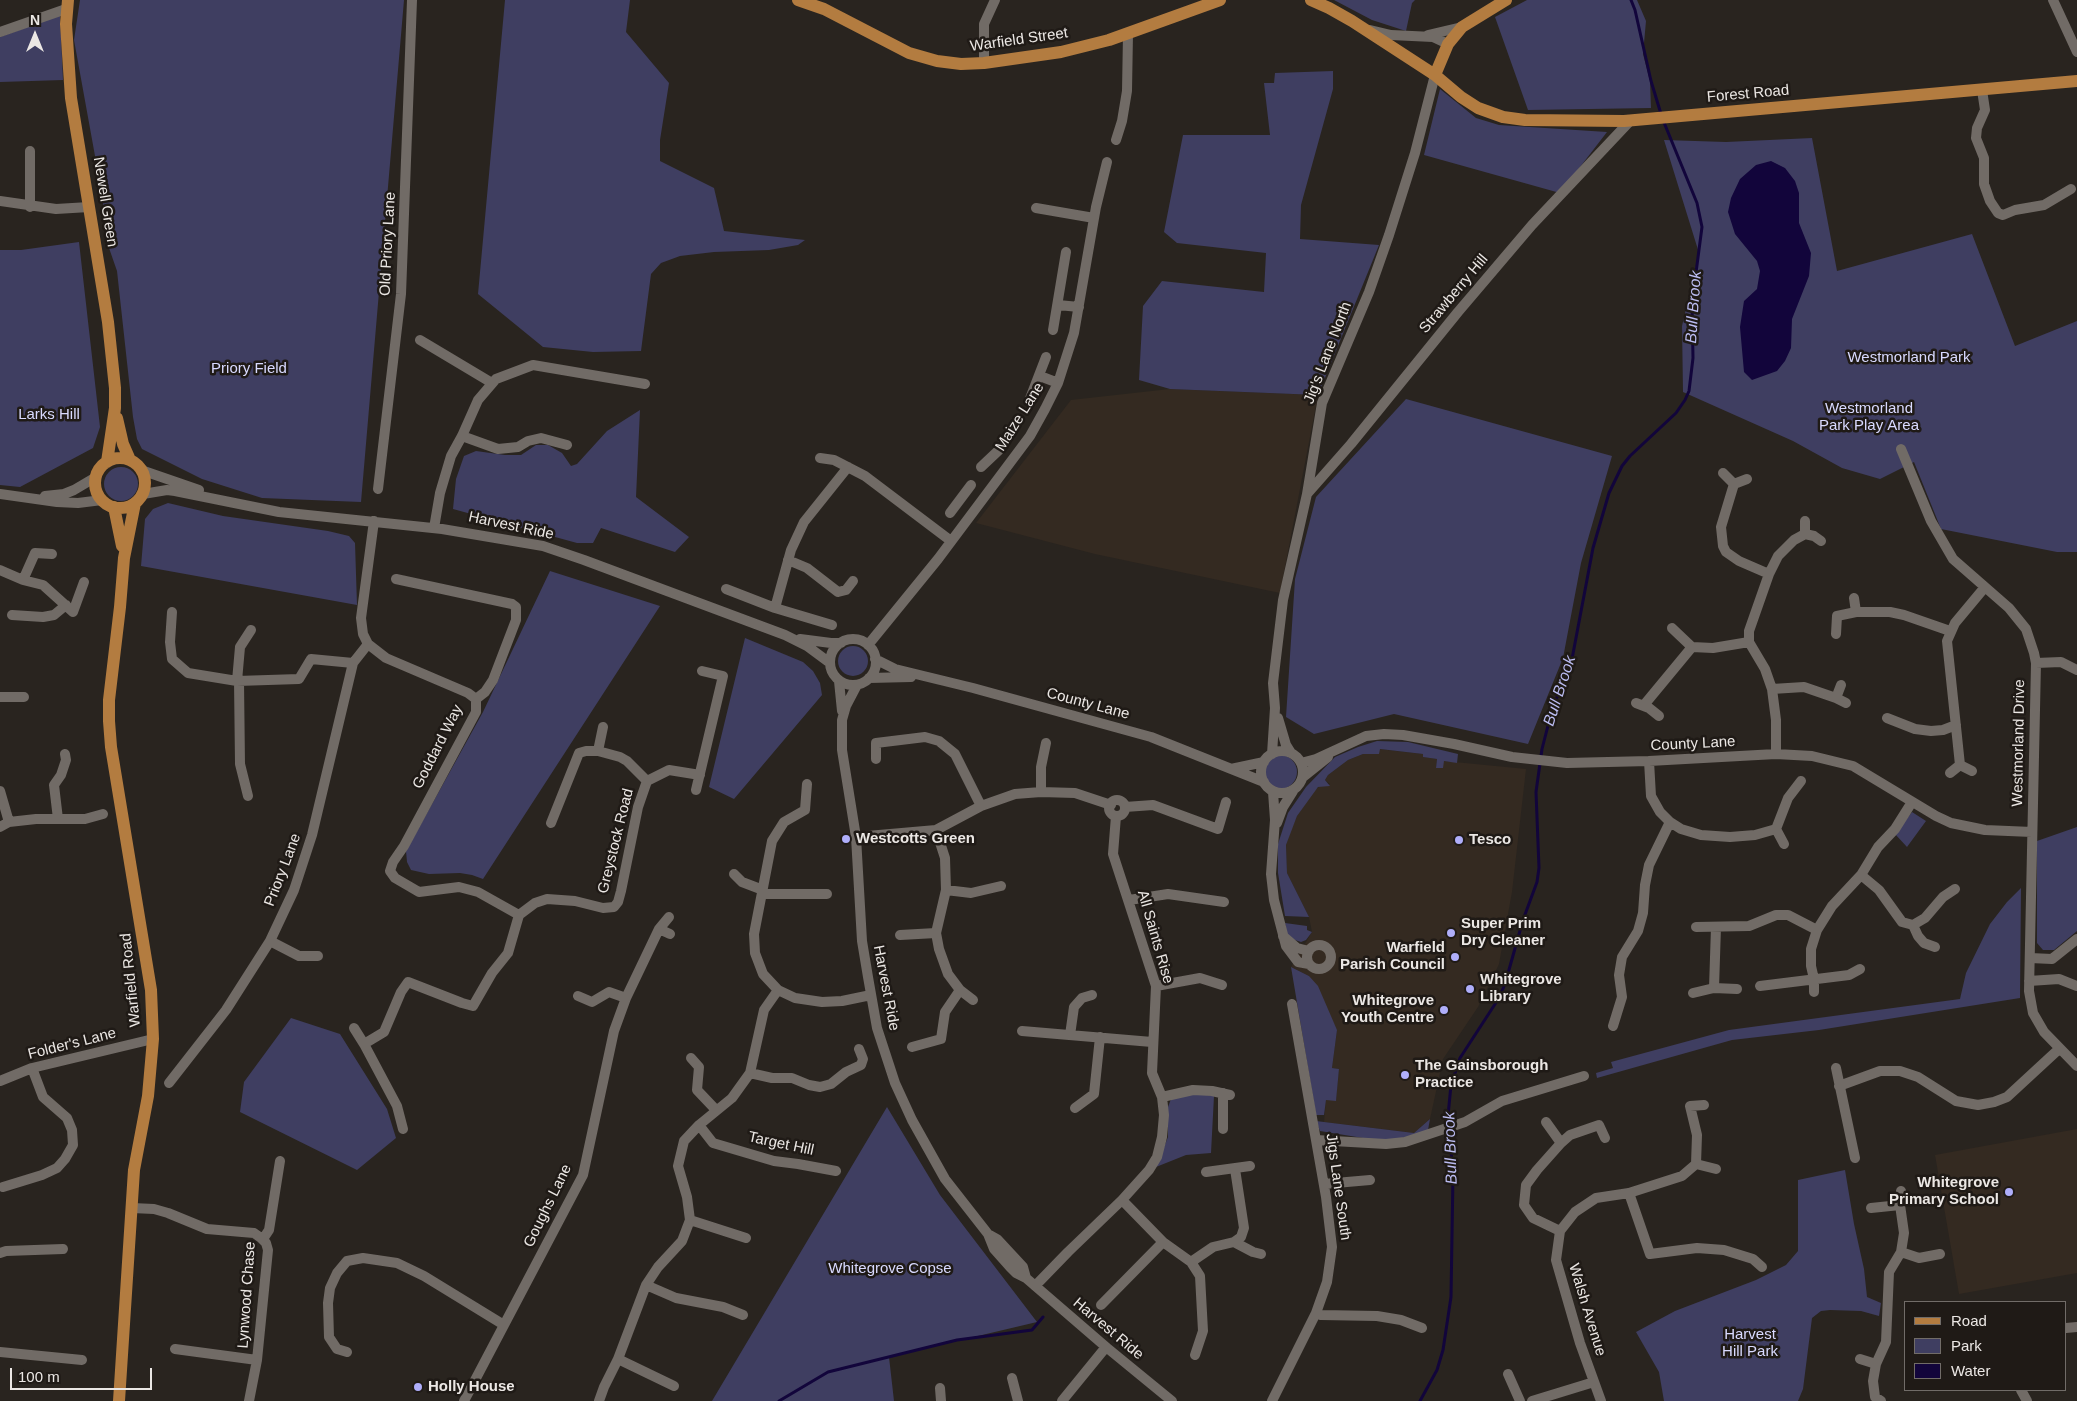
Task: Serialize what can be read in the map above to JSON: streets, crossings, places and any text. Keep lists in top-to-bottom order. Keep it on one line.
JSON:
{"streets":{"main road":["Warfield Street","Forest Road","Newell Green","Warfield Road"],"street":["Old Priory Lane","Strawberry Hill","Jig's Lane North","Maize Lane","Harvest Ride","County Lane","Westmorland Drive","Goddard Way","Greystock Road","Priory Lane","All Saints Rise","Folder's Lane","Target Hill","Jigs Lane South","Goughs Lane","Lynwood Chase","Walsh Avenue"]},"crossings":[["Forest Road","Strawberry Hill"],["Forest Road","Jig's Lane North"],["Newell Green","Harvest Ride"],["Newell Green","Warfield Road"],["Strawberry Hill","Jig's Lane North"],["Jig's Lane North","County Lane"],["Maize Lane","Harvest Ride"],["Maize Lane","County Lane"],["Harvest Ride","County Lane"],["Harvest Ride","All Saints Rise"],["Harvest Ride","Warfield Road"],["County Lane","Westmorland Drive"],["Goddard Way","Greystock Road"],["Goddard Way","Priory Lane"],["Warfield Road","Folder's Lane"]],"water":["Bull Brook"],"parks":["Westmorland Park","Priory Field","Westmorland Park Play Area","Larks Hill","Whitegrove Copse","Harvest Hill Park"],"places":["Westcotts Green","Tesco","Super Prim Dry Cleaner","Warfield Parish Council","Whitegrove Library","Whitegrove Youth Centre","The Gainsborough Practice","Whitegrove Primary School","Holly House"],"legend":["Road","Park","Water"],"scale_bar":"100 m","north":"top"}
